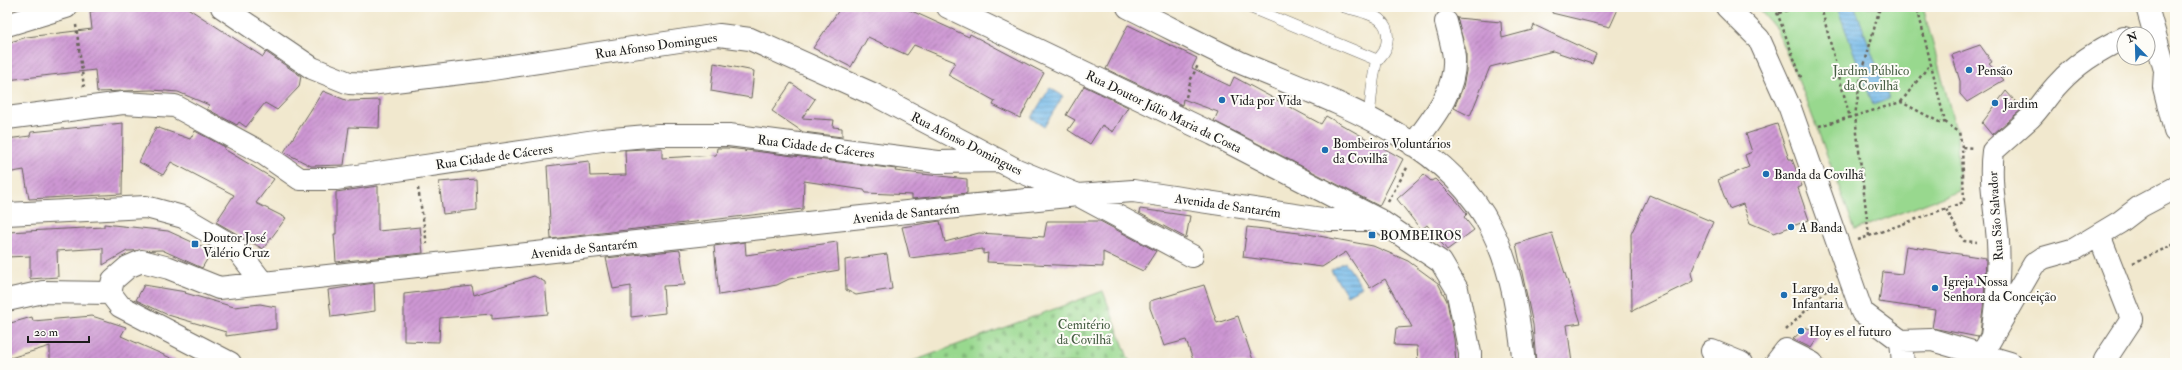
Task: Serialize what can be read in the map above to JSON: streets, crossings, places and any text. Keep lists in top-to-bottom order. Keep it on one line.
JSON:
{"streets":{"street":["Rua Afonso Domingues","Rua Doutor Júlio Maria da Costa","Rua Cidade de Cáceres","Avenida de Santarém","Rua São Salvador"]},"crossings":[["Rua Afonso Domingues","Rua Cidade de Cáceres"],["Rua Afonso Domingues","Avenida de Santarém"],["Rua Doutor Júlio Maria da Costa","Avenida de Santarém"]],"parks":["Jardim Público da Covilhã","Cemitério da Covilhã"],"places":{"other":["Pensão","Vida por Vida","Jardim","Bombeiros Voluntários da Covilhã","Banda da Covilhã","A Banda","Igreja Nossa Senhora da Conceição","Largo da Infantaria","Hoy es el futuro"],"transit":["BOMBEIROS","Doutor José Valério Cruz"]},"scale_bar":"20 m","north":"top left"}
